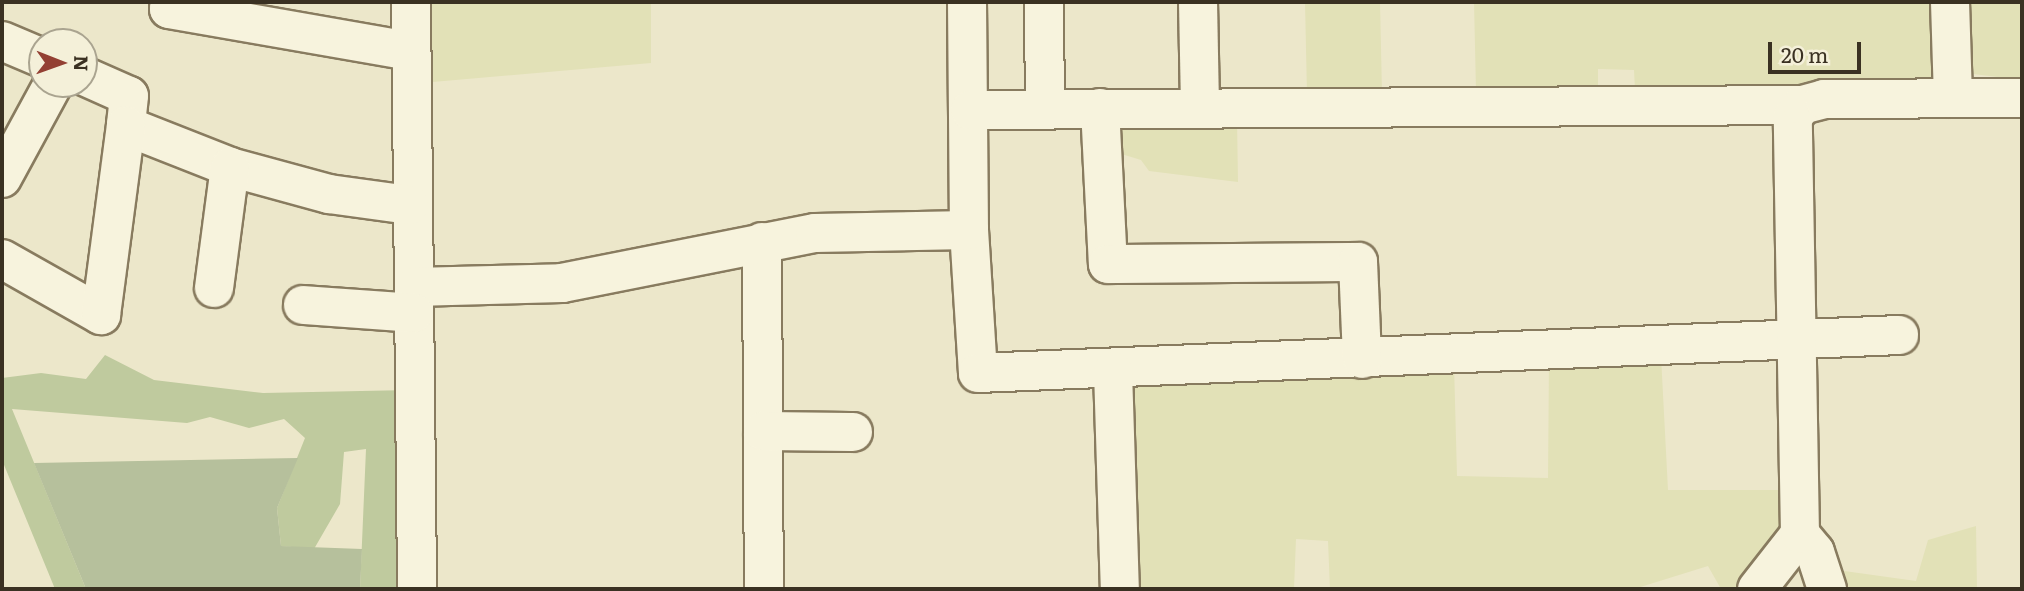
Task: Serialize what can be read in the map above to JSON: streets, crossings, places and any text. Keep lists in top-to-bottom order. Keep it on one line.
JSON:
{"scale_bar":"20 m","north":"right"}
